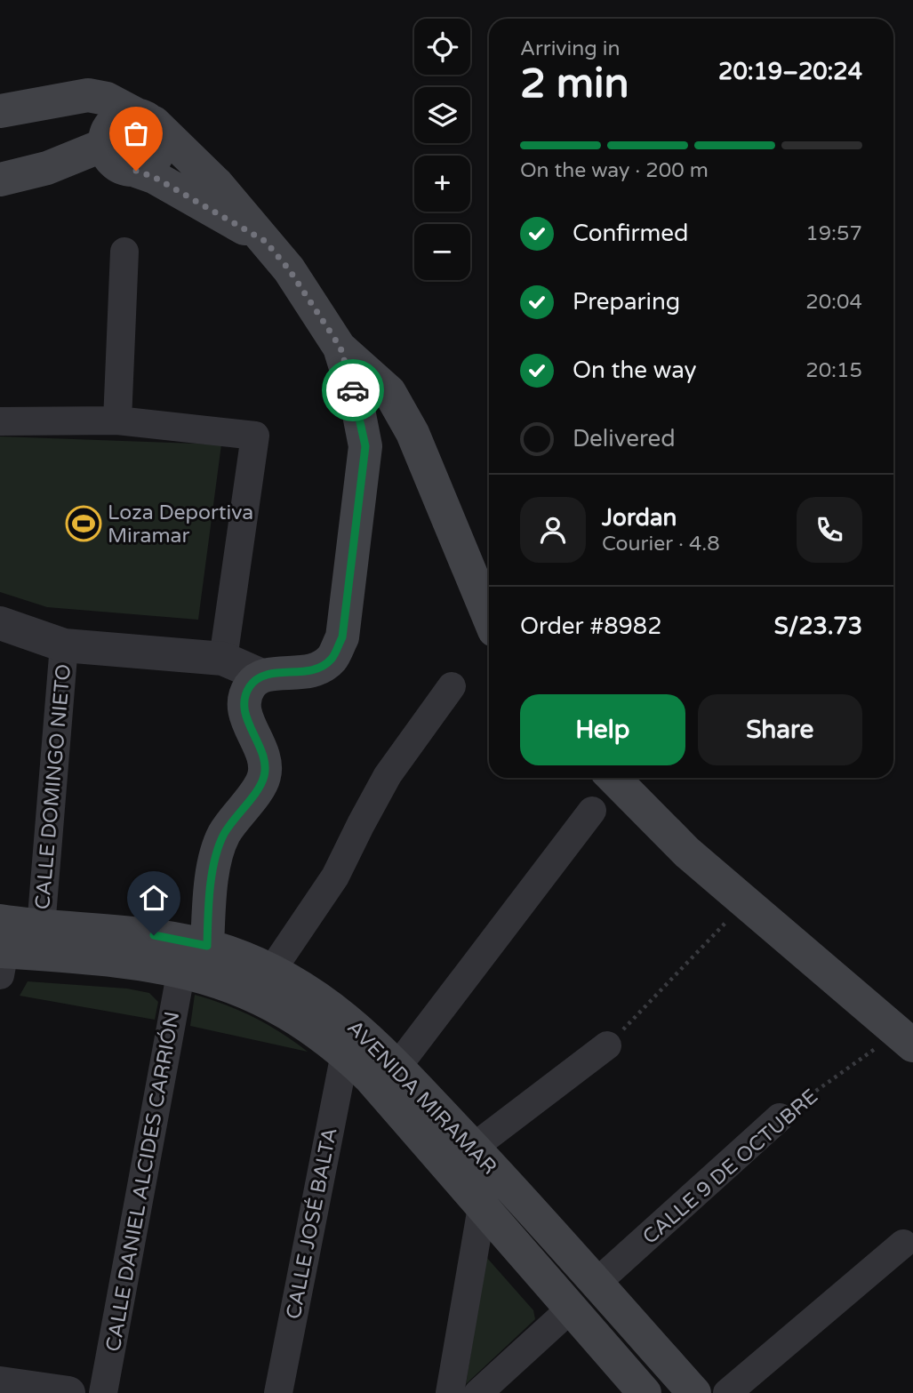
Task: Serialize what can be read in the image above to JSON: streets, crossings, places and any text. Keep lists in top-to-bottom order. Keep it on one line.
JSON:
{"streets":{"main road":["AVENIDA MIRAMAR"],"street":["CALLE DOMINGO NIETO","CALLE 9 DE OCTUBRE","CALLE DANIEL ALCIDES CARRIÓN","CALLE JOSÉ BALTA"]},"crossings":[["CALLE DOMINGO NIETO","AVENIDA MIRAMAR"],["AVENIDA MIRAMAR","CALLE 9 DE OCTUBRE"],["AVENIDA MIRAMAR","CALLE DANIEL ALCIDES CARRIÓN"],["AVENIDA MIRAMAR","CALLE JOSÉ BALTA"]],"places":{"sports":["Loza Deportiva Miramar"]},"page":{"map_buttons":["+","−"],"heading":["2 min","Arriving in","20:19–20:24"],"panel":["Jordan","Courier · 4.8","Order #8982","S/23.73"],"bar":"On the way · 200 m","list":[["Confirmed","19:57"],["Preparing","20:04"],["On the way","20:15"],"Delivered"],"buttons":["Help","Share"]}}
